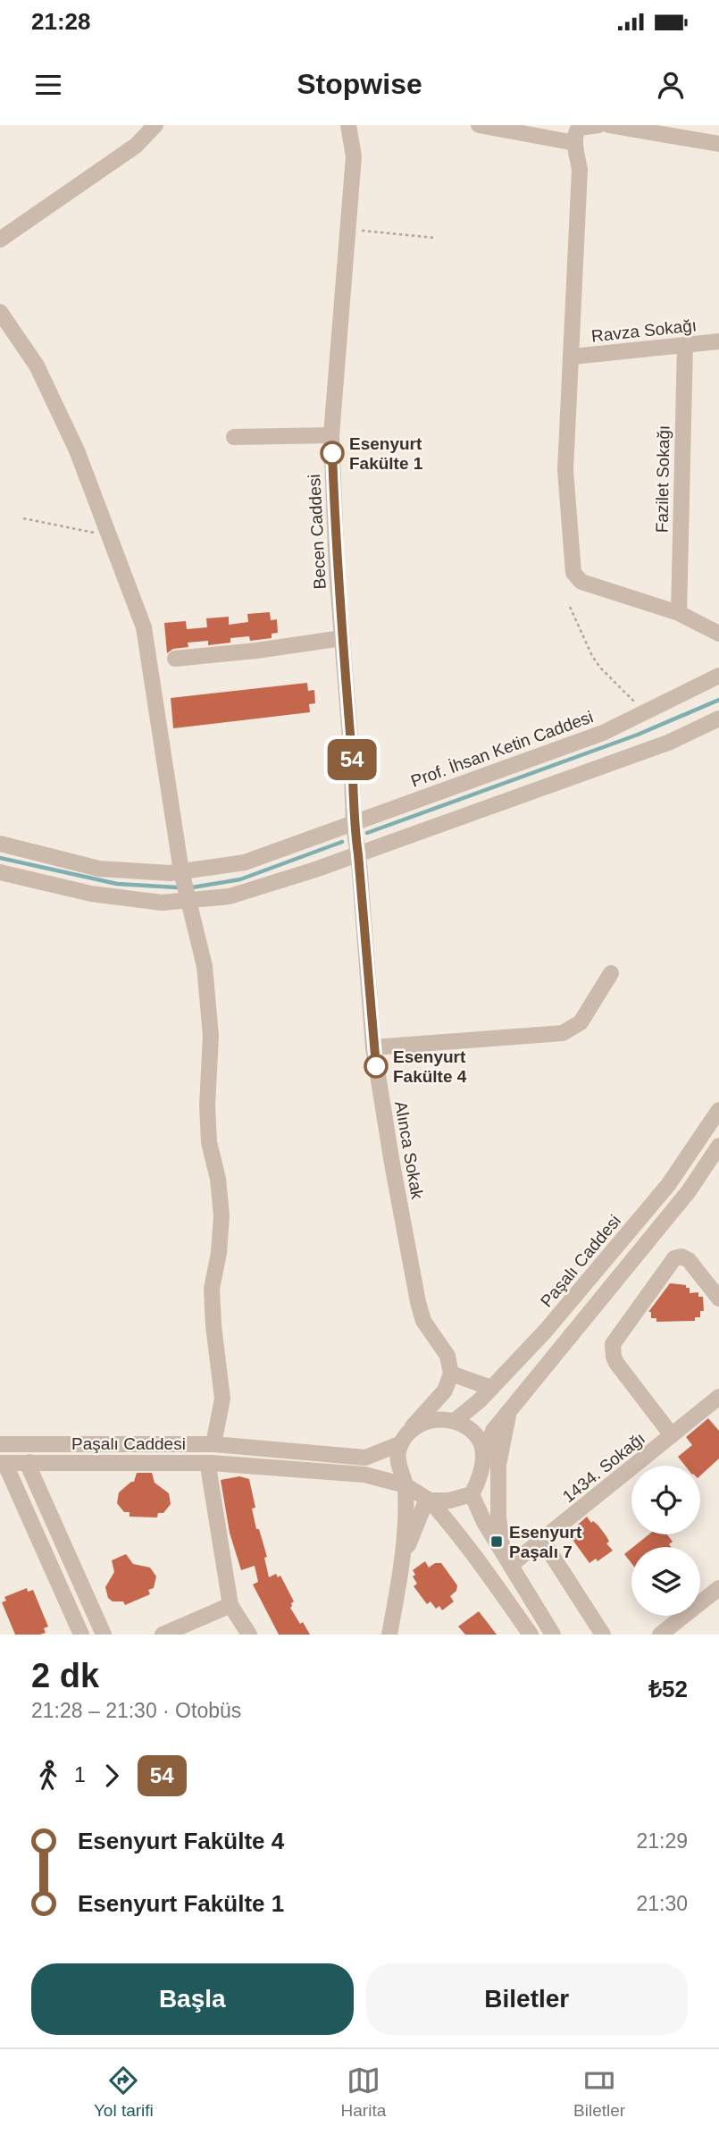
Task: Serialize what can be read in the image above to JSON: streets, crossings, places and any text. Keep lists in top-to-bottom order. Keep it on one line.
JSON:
{"streets":{"street":["Ravza Sokağı","Fazilet Sokağı","Becen Caddesi","Prof. İhsan Ketin Caddesi","Alınca Sokak","Paşalı Caddesi","1434. Sokağı"]},"crossings":[["Ravza Sokağı","Fazilet Sokağı"],["Becen Caddesi","Prof. İhsan Ketin Caddesi"],["Becen Caddesi","Alınca Sokak"]],"places":{"other":["Esenyurt Fakülte 1","Esenyurt Fakülte 4"],"transit":["Esenyurt Paşalı 7"]},"lines":["bus line 54"],"page":{"status":"21:28","header":"Stopwise","on_map":"54","heading":["2 dk","21:28 – 21:30 · Otobüs","₺52"],"legs":["1","54"],"list":[{"name":"Esenyurt Fakülte 4","value":"21:29"},{"name":"Esenyurt Fakülte 1","value":"21:30"}],"buttons":["Başla","Biletler"],"tabs":["Yol tarifi","Harita","Biletler"]}}
